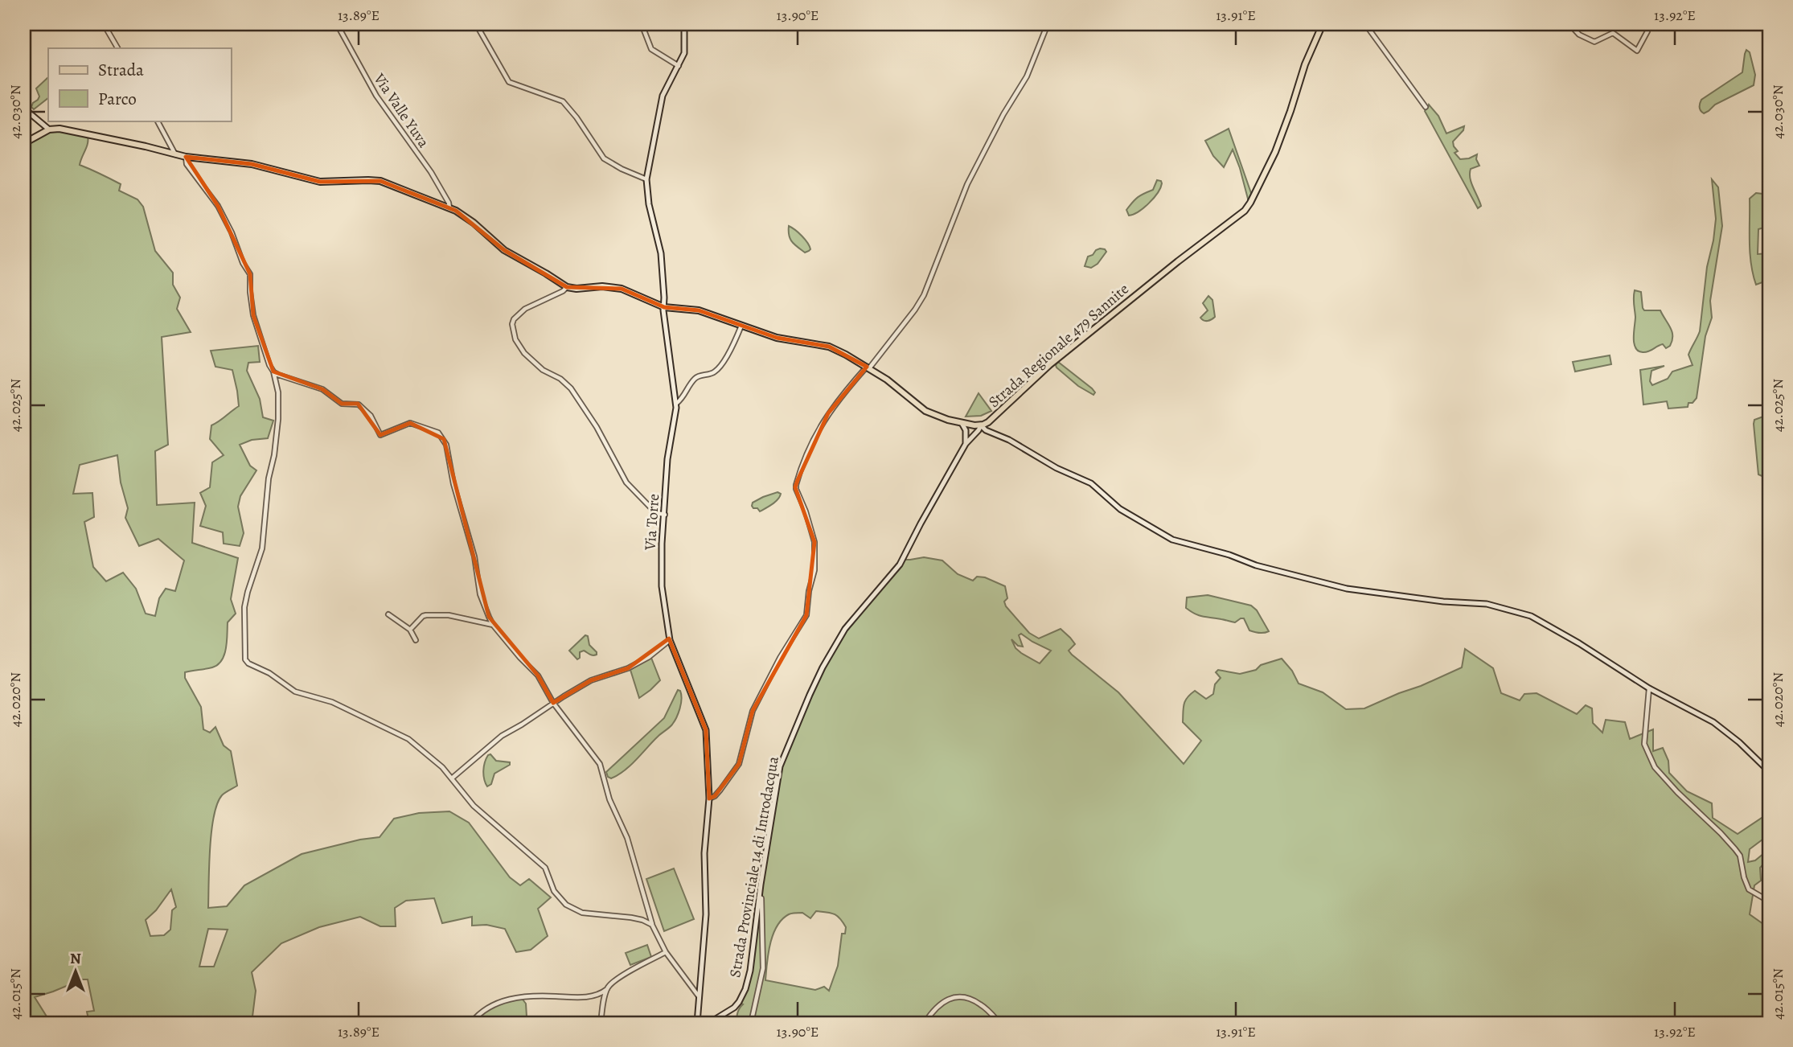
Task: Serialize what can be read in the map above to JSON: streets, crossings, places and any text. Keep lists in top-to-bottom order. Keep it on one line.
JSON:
{"streets":{"main road":["Strada Regionale 479 Sannite","Via Torre","Strada Provinciale 14 di Introdacqua"],"street":["Via Valle Yuva"]},"crossings":[["Strada Regionale 479 Sannite","Via Torre"],["Strada Regionale 479 Sannite","Strada Provinciale 14 di Introdacqua"]],"legend":["Strada","Parco"],"north":"top","coordinates":["13.89°E","13.90°E","13.91°E","13.92°E","42.030°N","42.025°N","42.020°N","42.015°N"]}
